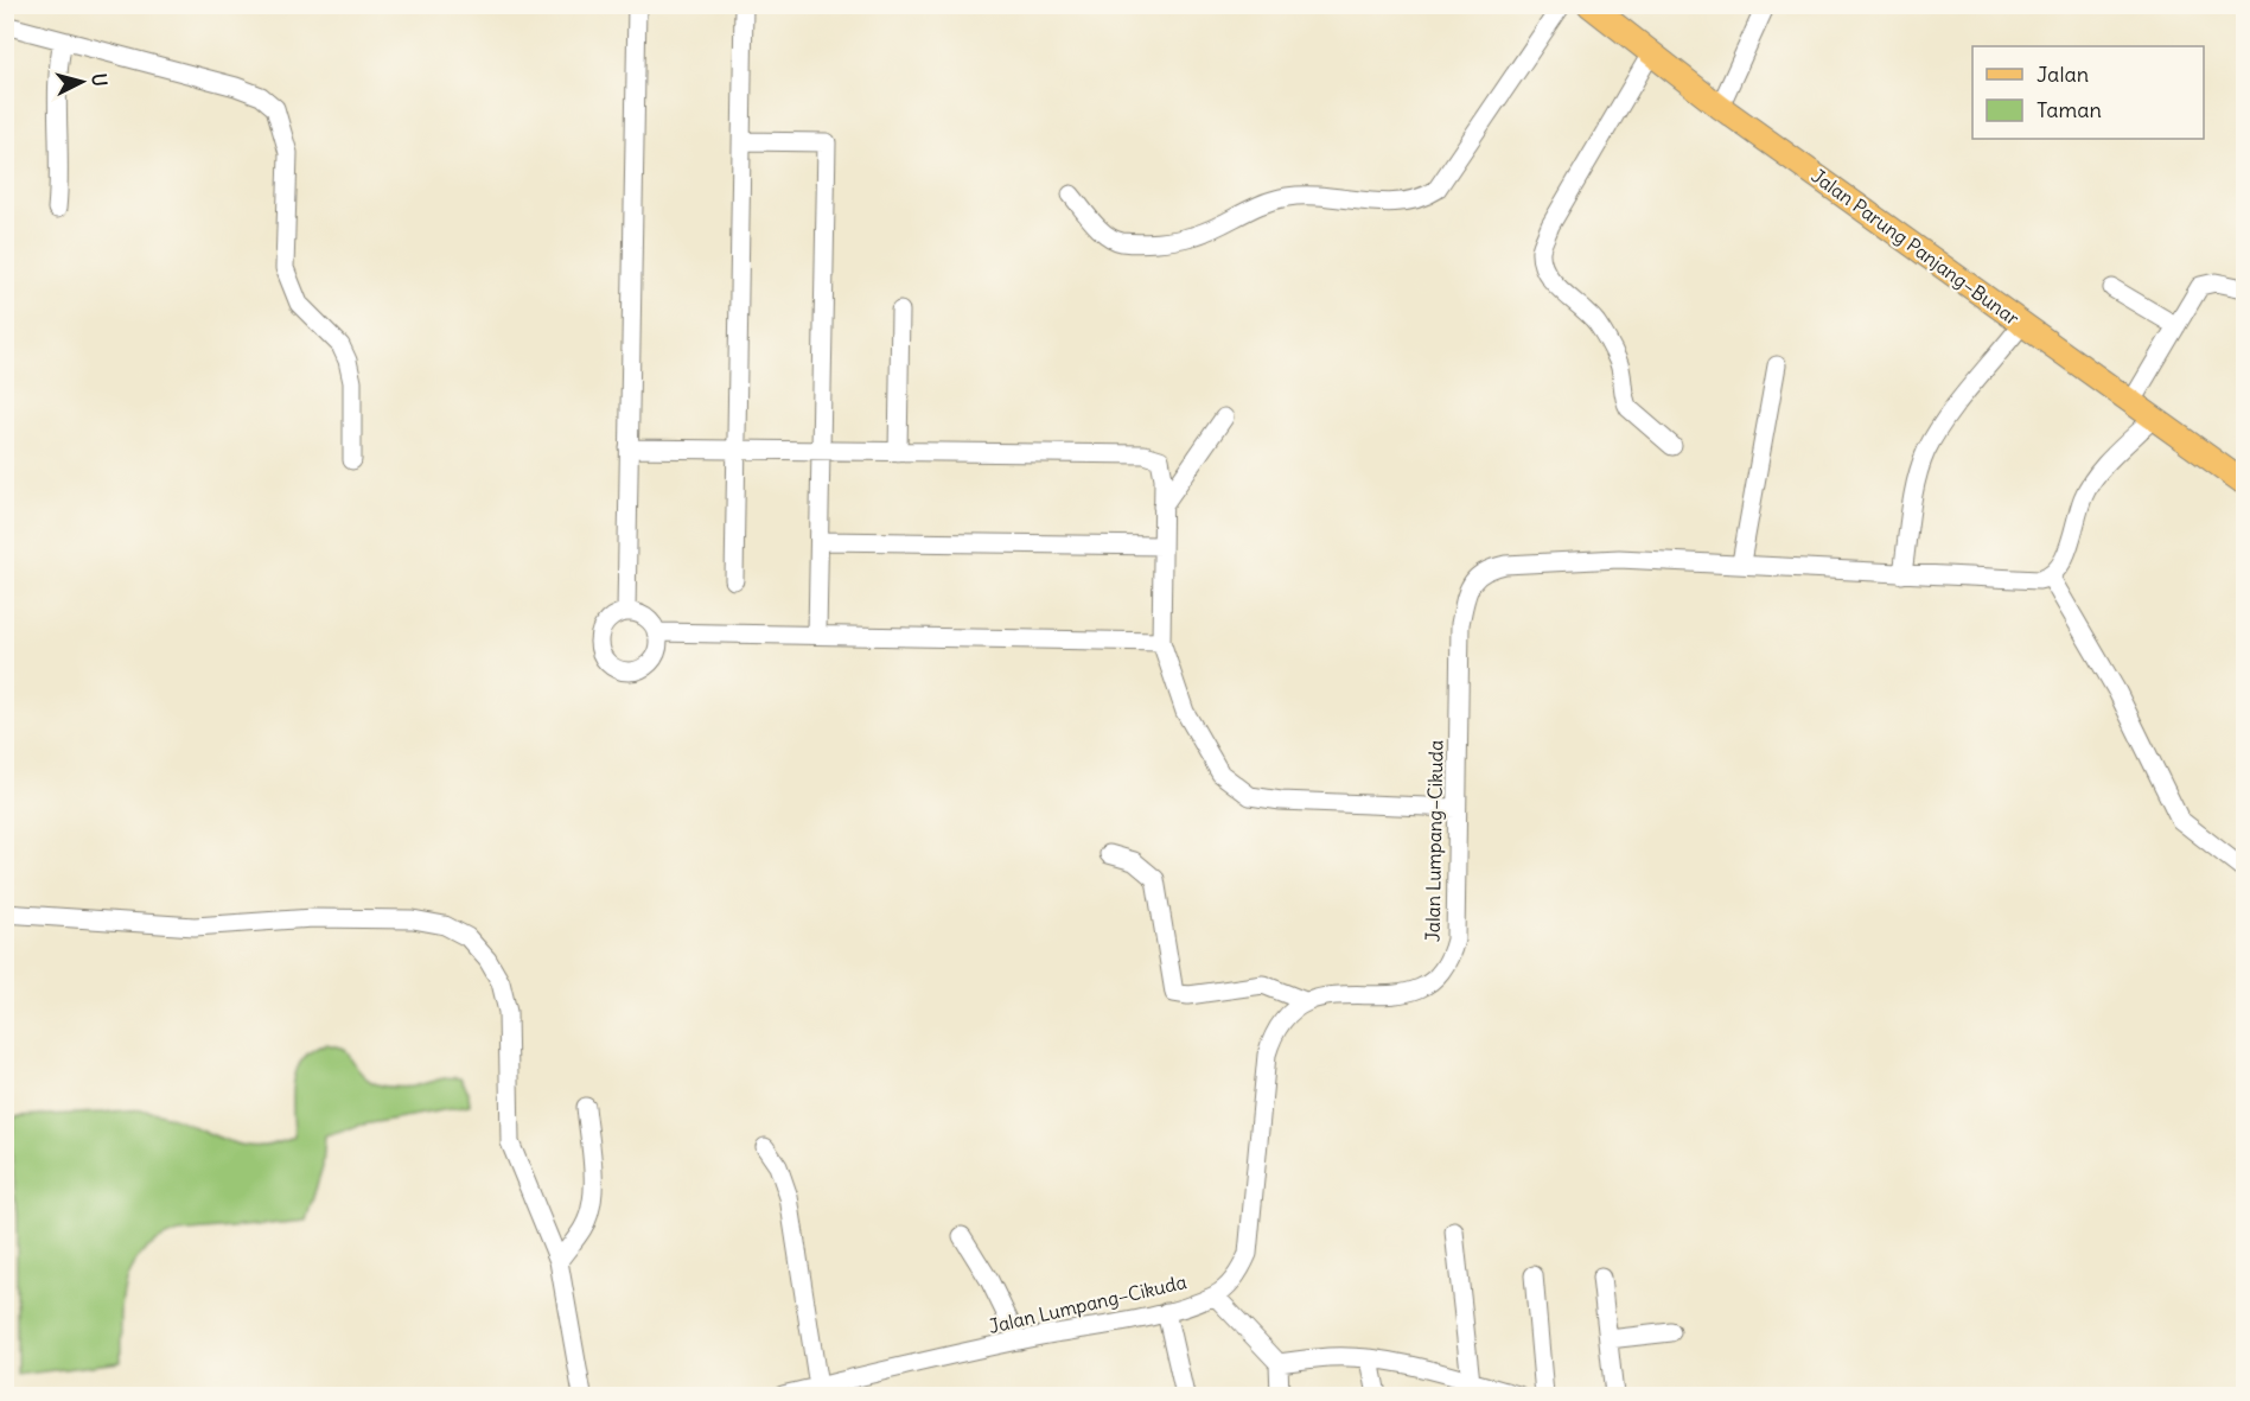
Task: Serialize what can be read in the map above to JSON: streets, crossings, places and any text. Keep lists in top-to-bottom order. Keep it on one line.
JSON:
{"streets":{"main road":["Jalan Parung Panjang–Bunar"],"street":["Jalan Lumpang–Cikuda"]},"legend":["Jalan","Taman"],"north":"right"}
